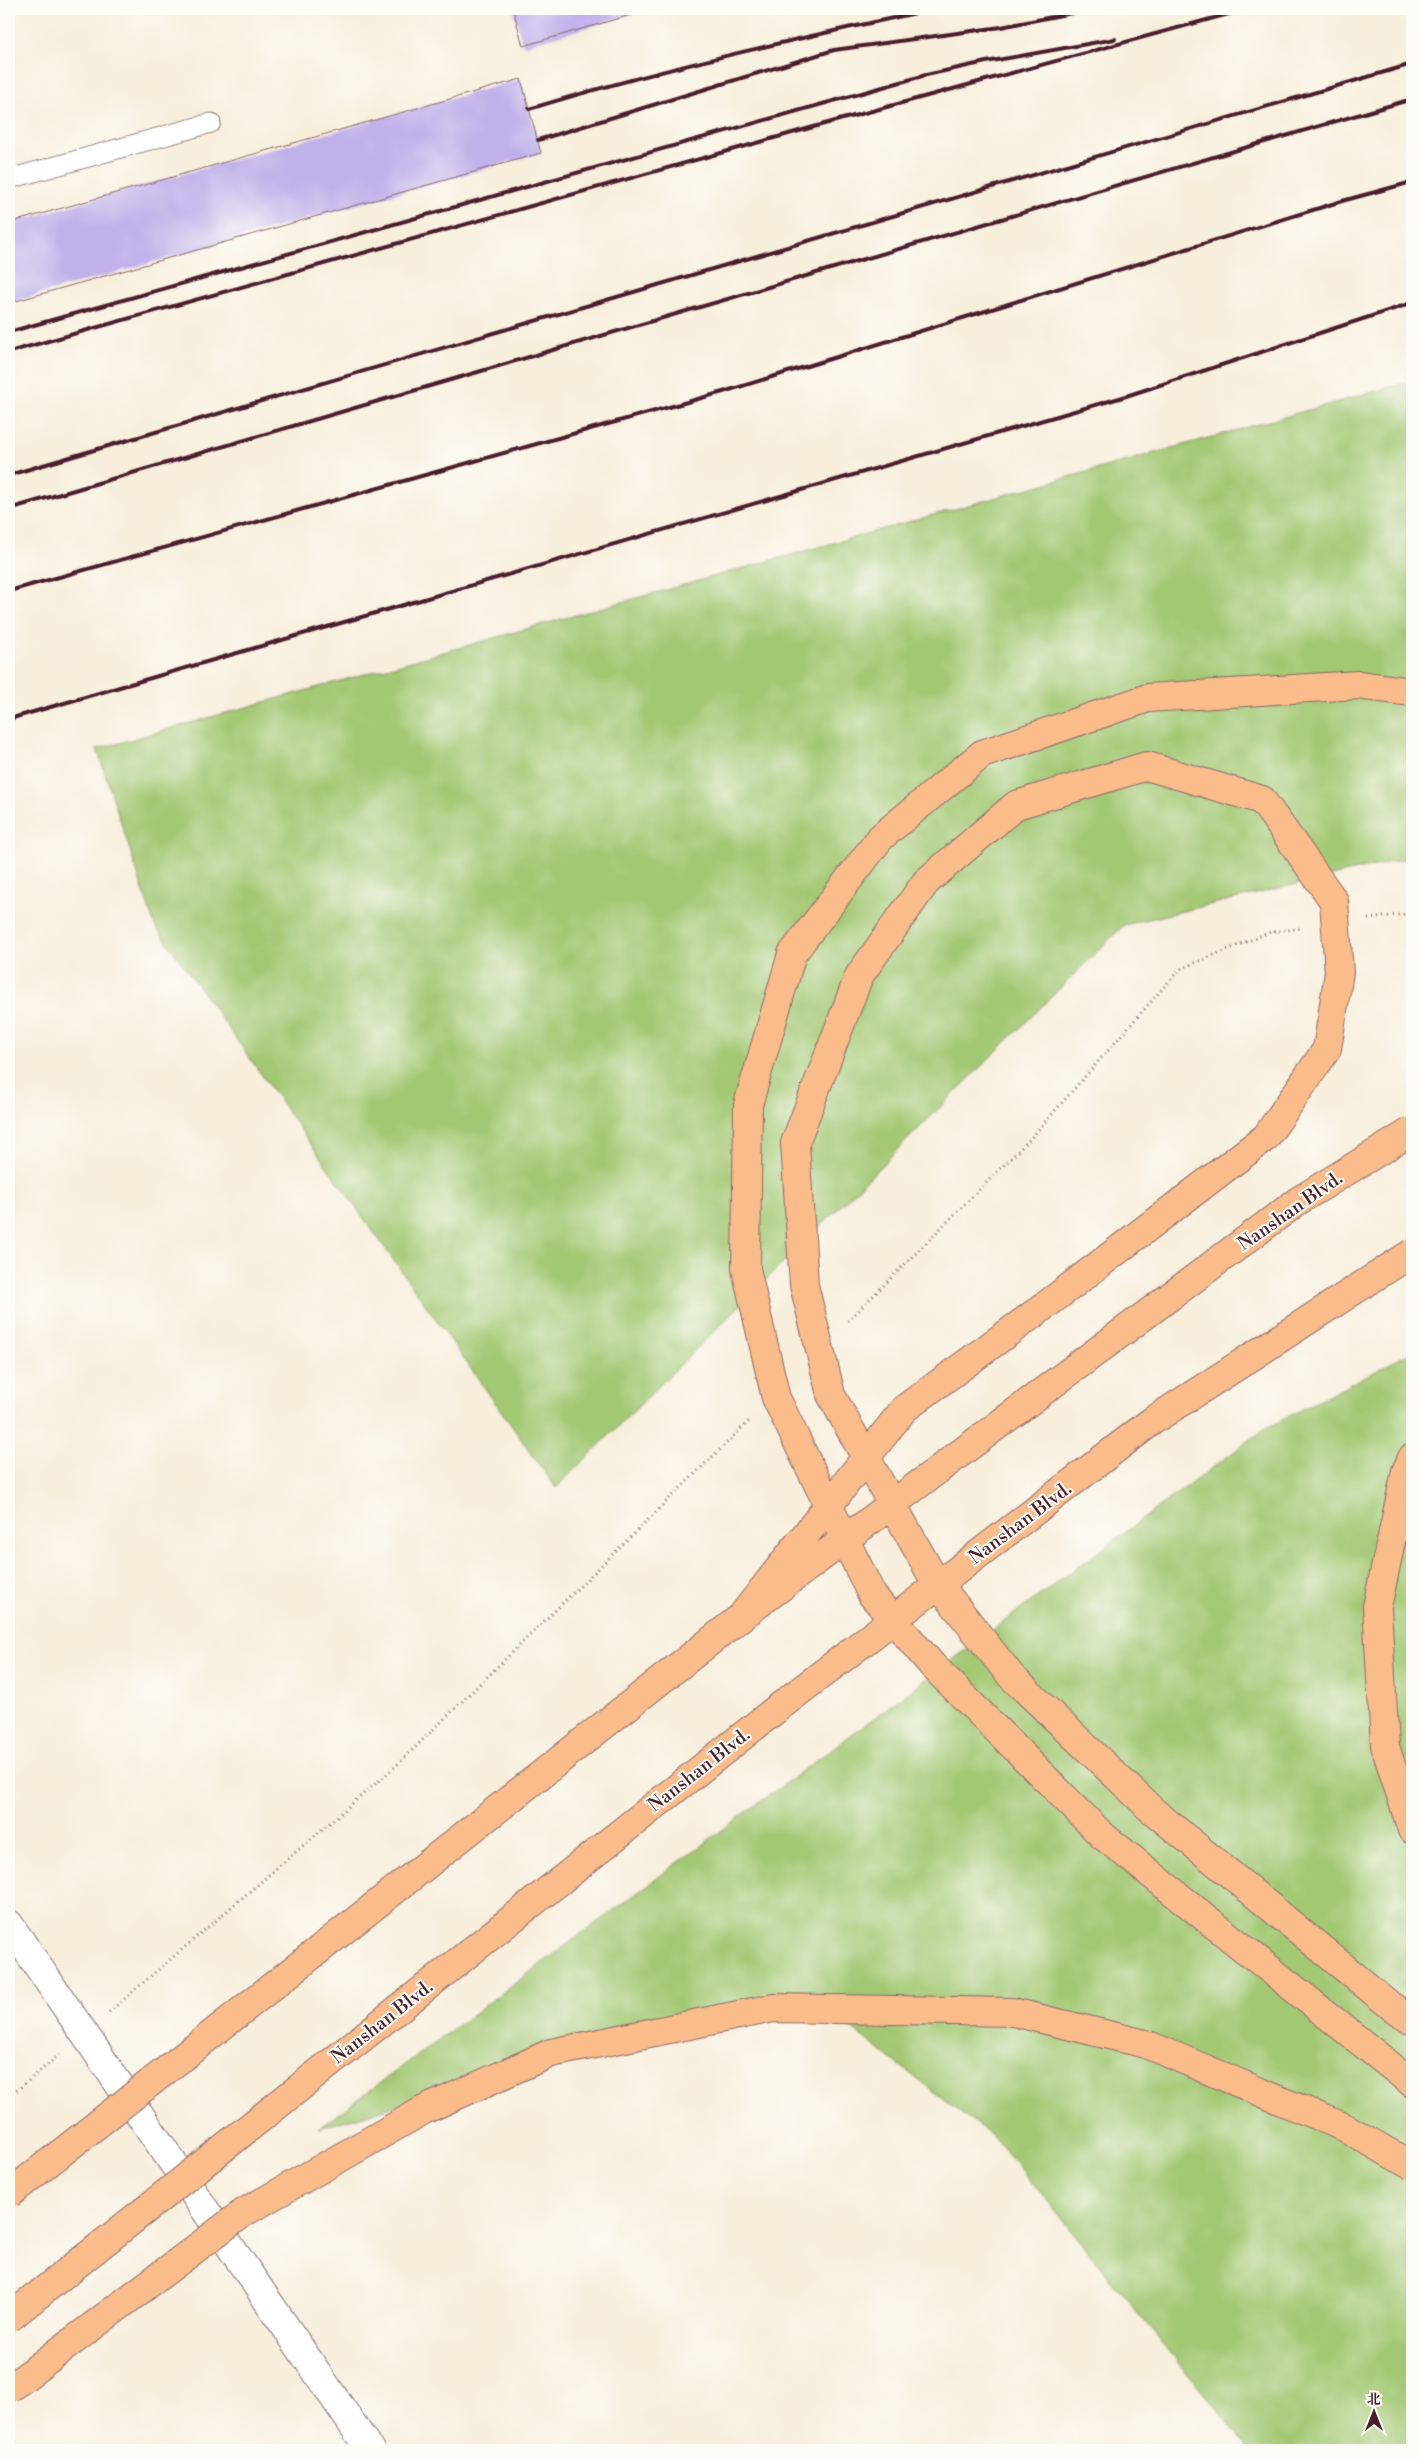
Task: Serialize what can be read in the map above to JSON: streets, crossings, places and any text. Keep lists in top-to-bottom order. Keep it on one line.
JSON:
{"streets":{"highway":["Nanshan Blvd."]},"north":"top"}
